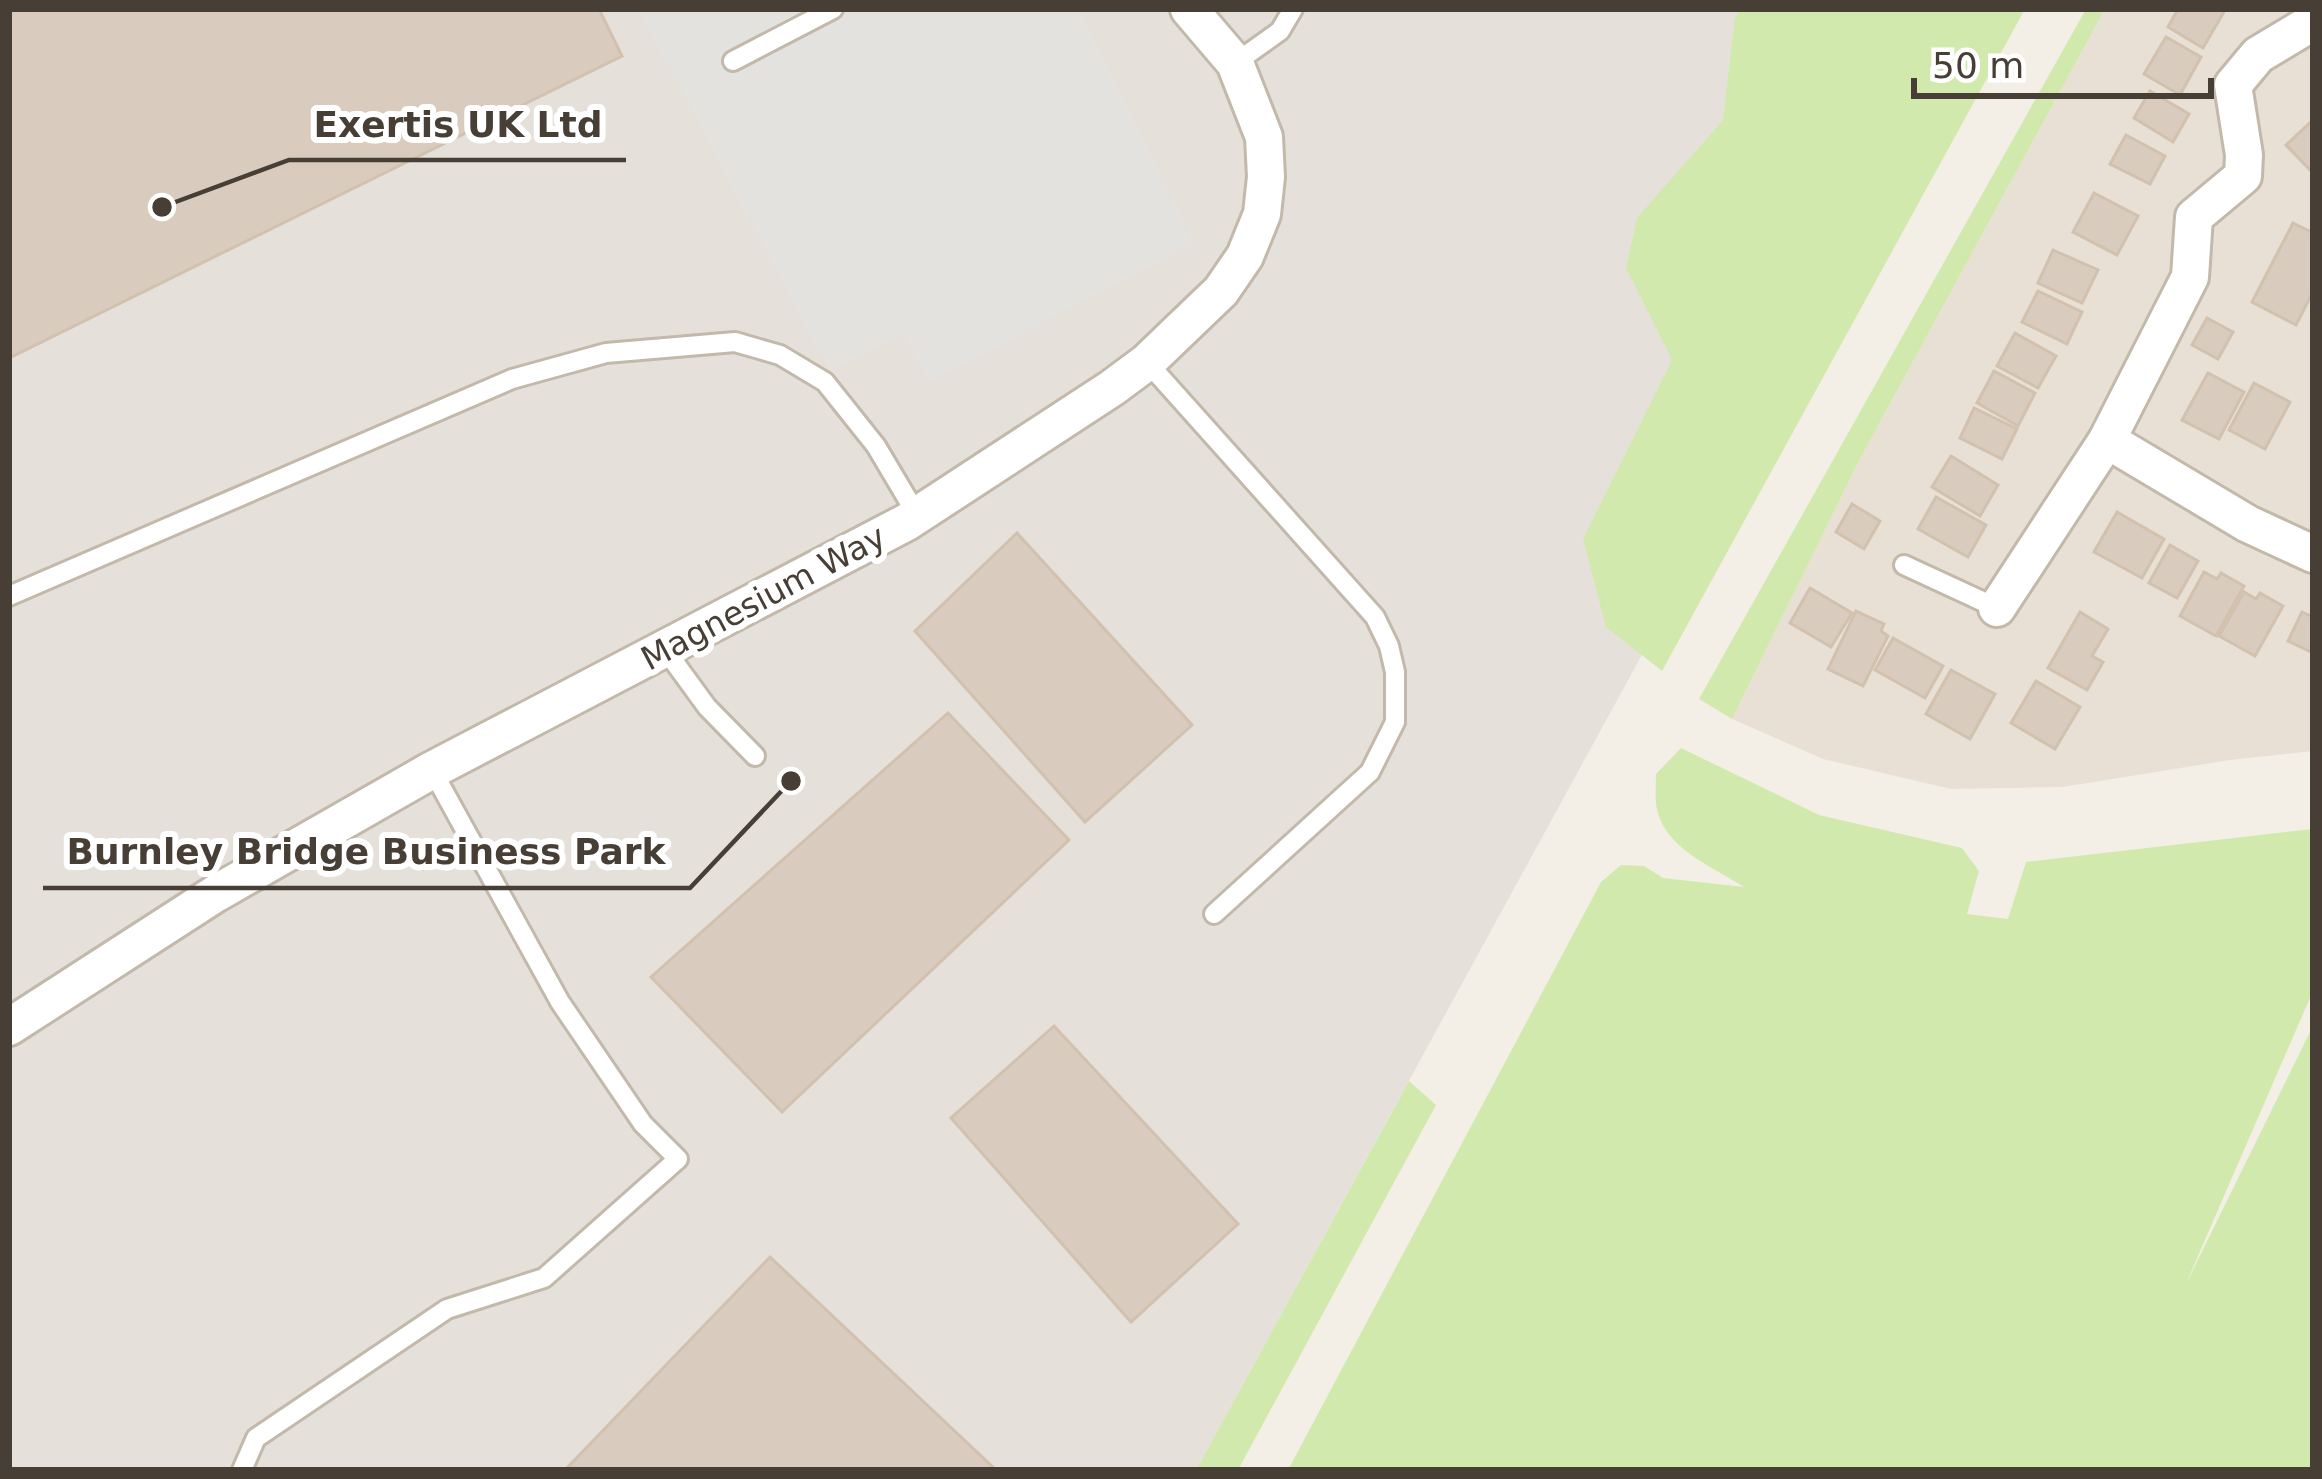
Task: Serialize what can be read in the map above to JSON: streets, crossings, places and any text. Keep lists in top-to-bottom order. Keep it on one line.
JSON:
{"streets":{"street":["Magnesium Way"]},"places":["Exertis UK Ltd","Burnley Bridge Business Park"],"scale_bar":"50 m"}
